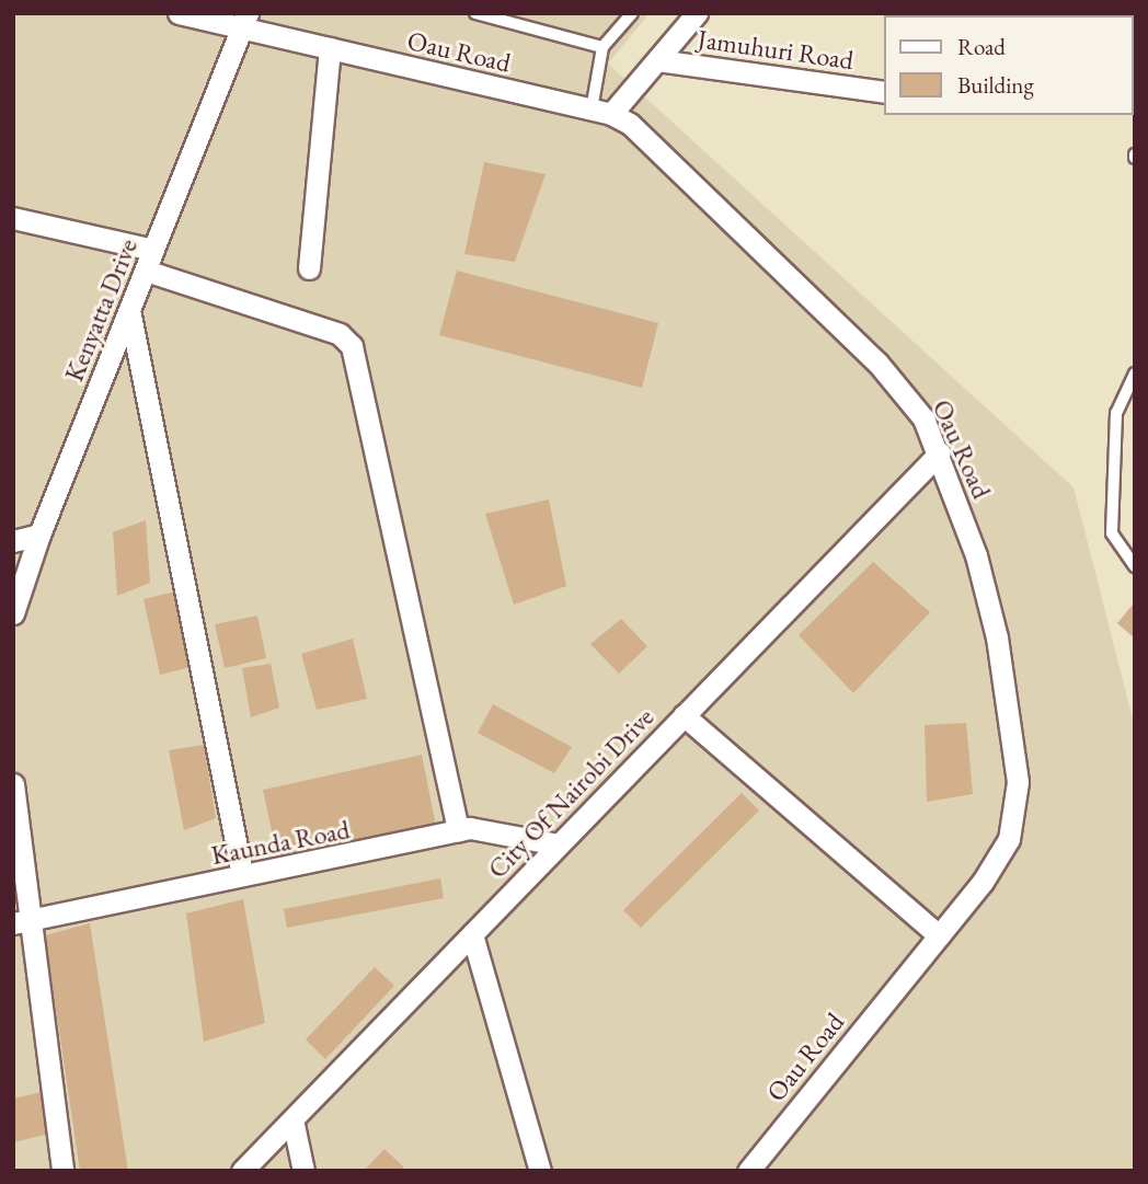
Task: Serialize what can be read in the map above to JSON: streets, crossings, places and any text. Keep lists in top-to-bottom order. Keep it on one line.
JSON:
{"streets":{"street":["Jamuhuri Road","Oau Road","Kenyatta Drive","City Of Nairobi Drive","Kaunda Road"]},"crossings":[["Jamuhuri Road","Oau Road"],["Oau Road","Kenyatta Drive"],["Oau Road","City Of Nairobi Drive"],["City Of Nairobi Drive","Kaunda Road"]],"legend":["Road","Building"]}
